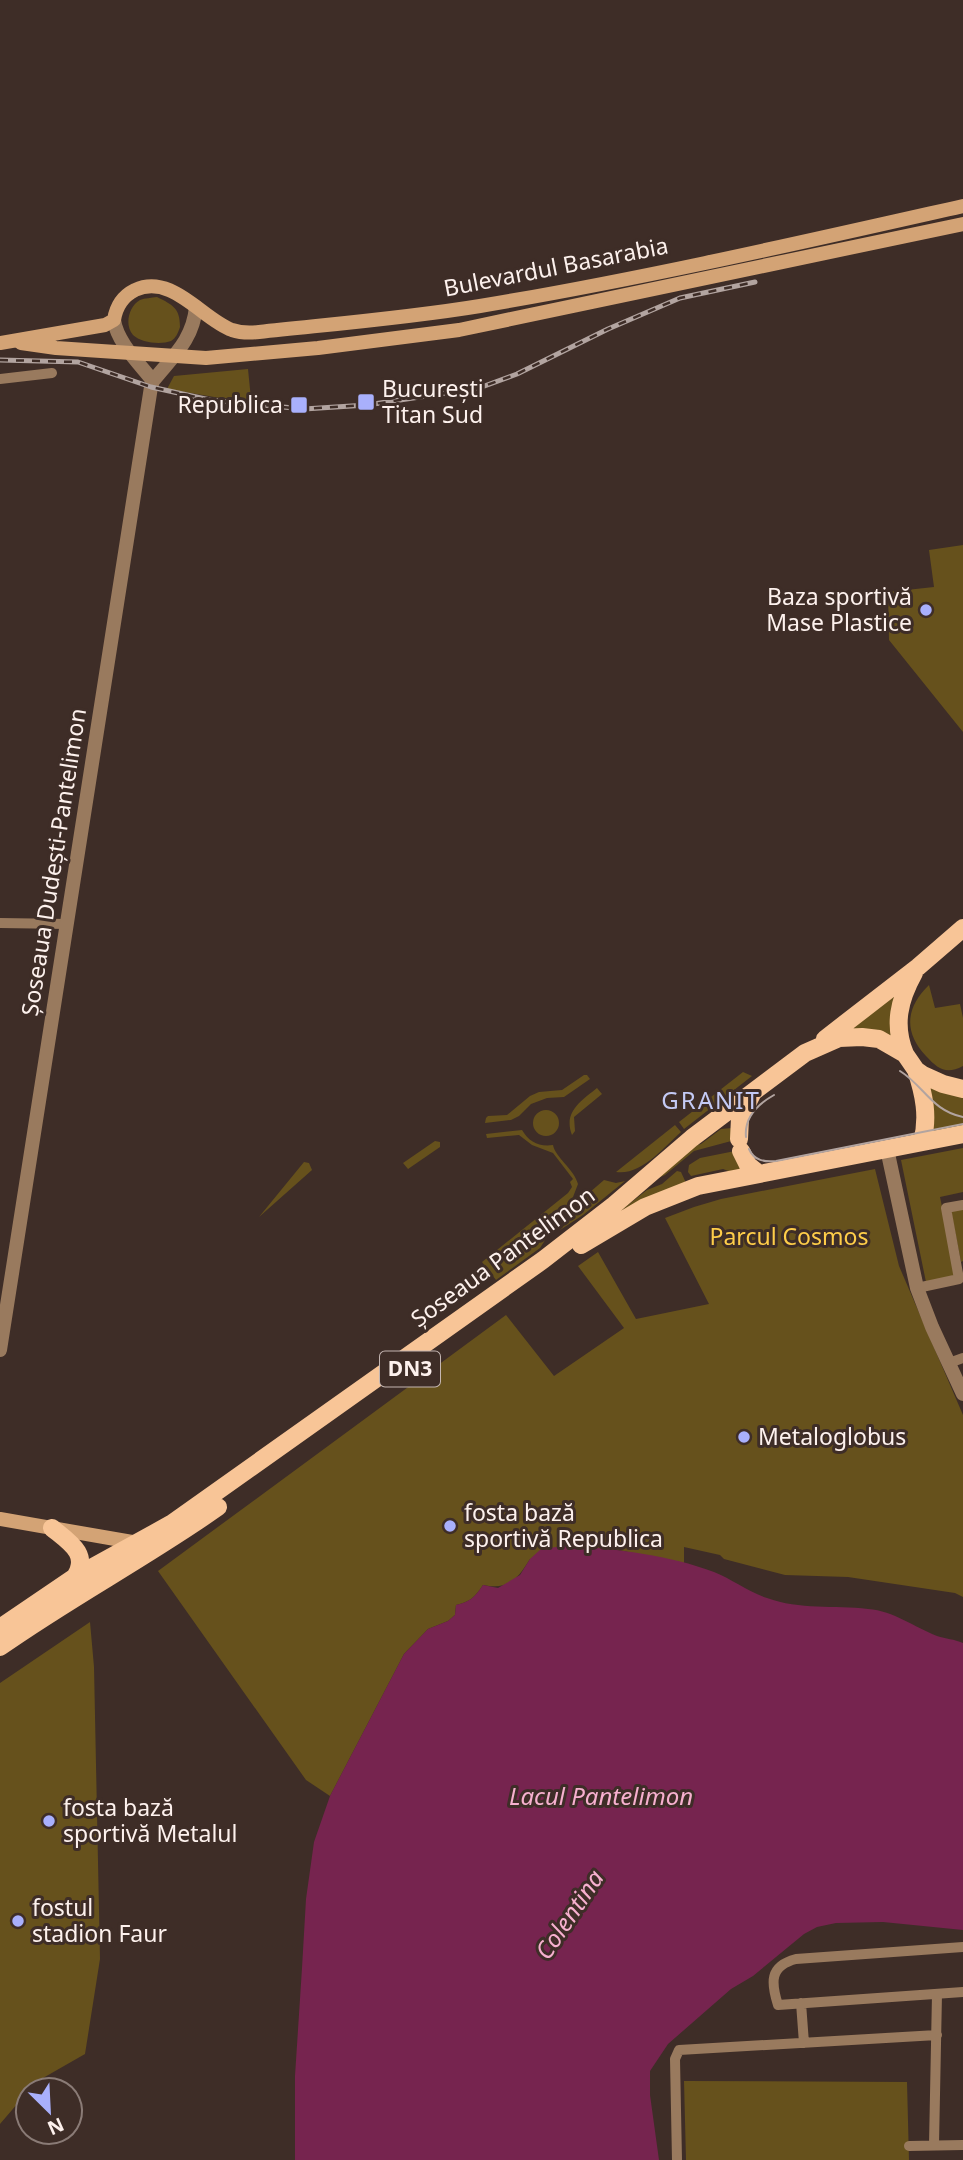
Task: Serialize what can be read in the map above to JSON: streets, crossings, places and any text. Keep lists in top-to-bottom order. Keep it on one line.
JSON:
{"streets":{"main road":["Bulevardul Basarabia","Șoseaua Pantelimon","DN3"],"street":["Șoseaua Dudești-Pantelimon"]},"districts":["GRANIT"],"water":["Lacul Pantelimon","Colentina"],"parks":["Parcul Cosmos"],"places":{"transit":["București Titan Sud","Republica"],"other":["Baza sportivă Mase Plastice","Metaloglobus","fosta bază sportivă Republica","fosta bază sportivă Metalul","fostul stadion Faur"]},"north":"bottom right"}
